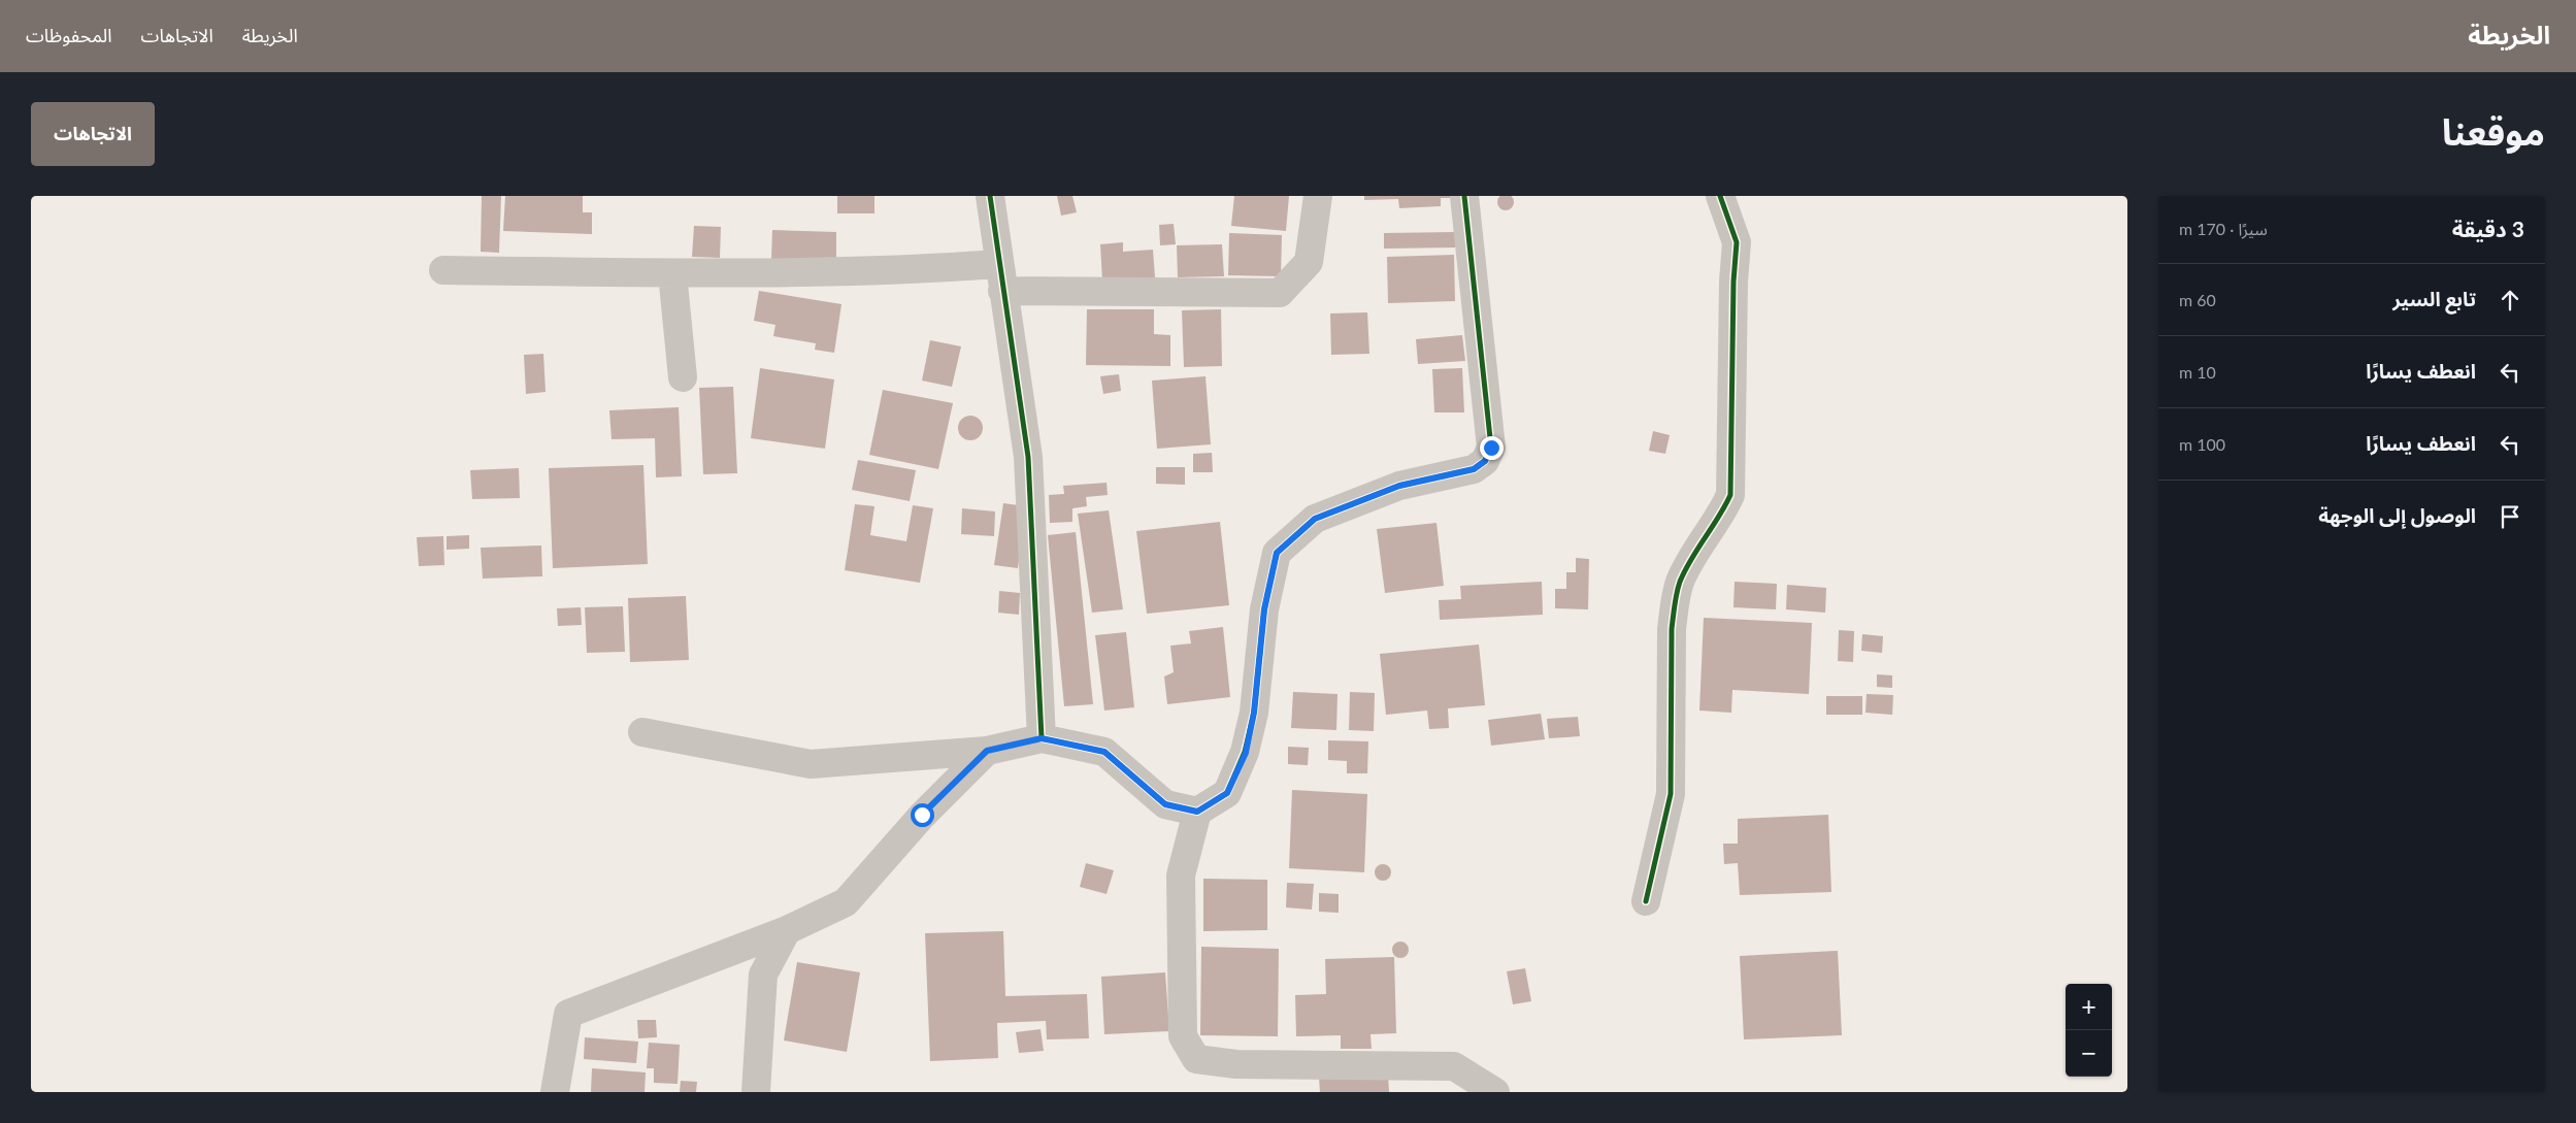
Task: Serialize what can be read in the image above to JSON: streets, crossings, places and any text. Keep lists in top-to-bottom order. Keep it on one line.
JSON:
{"page":{"header":"الخريطة","nav":["الخريطة","الاتجاهات","المحفوظات"],"title":"موقعنا","buttons":"الاتجاهات","heading":["3 دقيقة","سيرًا · 170 m"],"list":[["تابع السير","60 m"],["انعطف يسارًا","10 m"],["انعطف يسارًا","100 m"],"الوصول إلى الوجهة"],"map_buttons":["+","−"]}}
